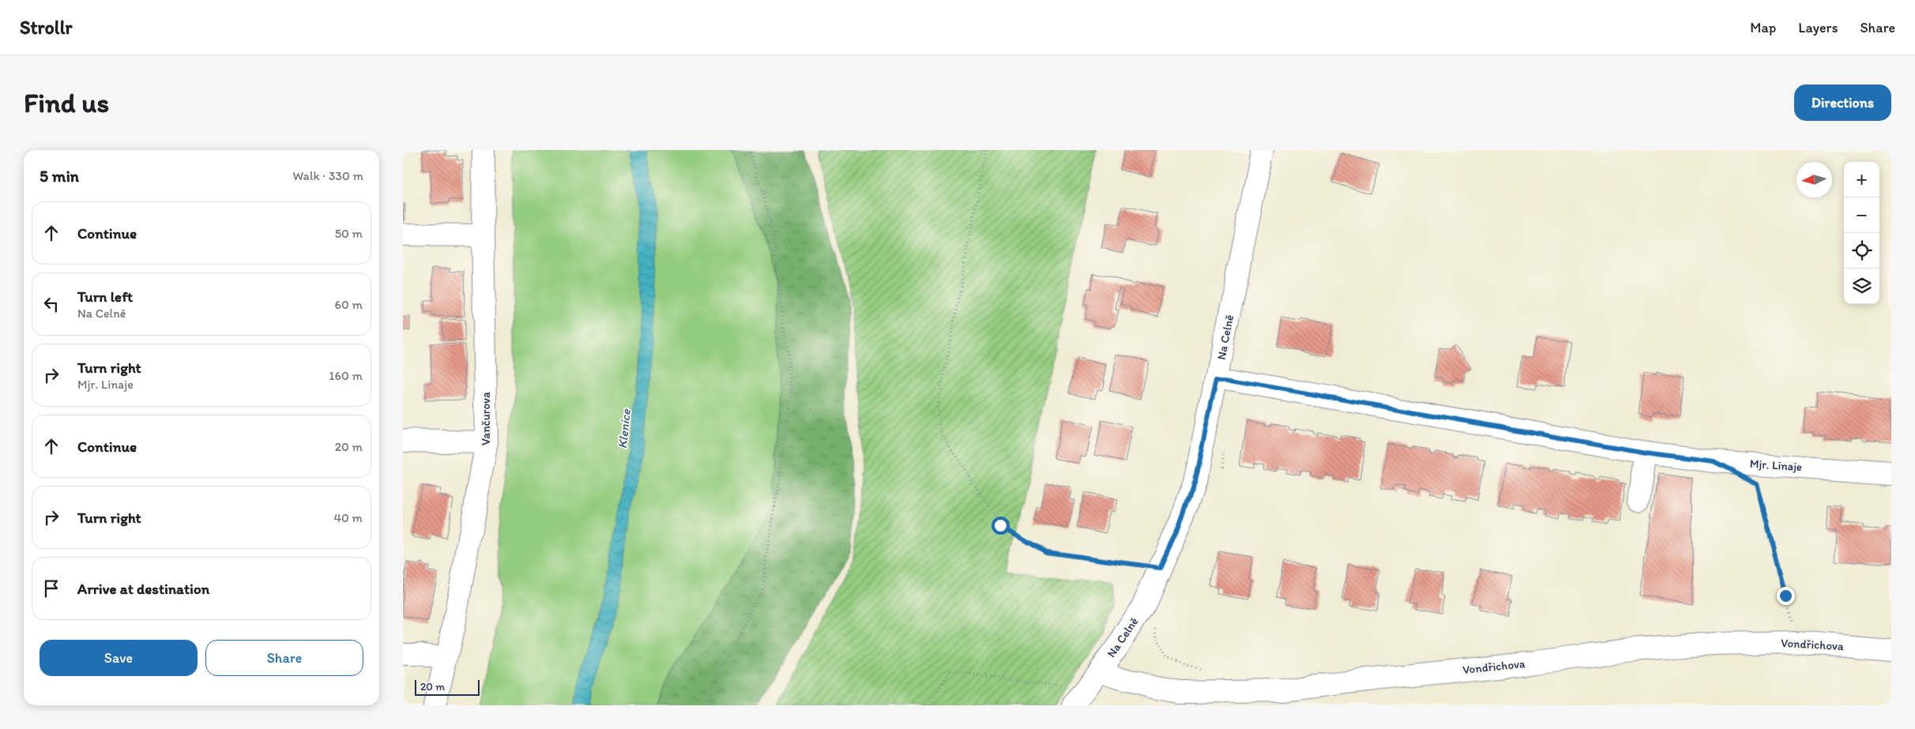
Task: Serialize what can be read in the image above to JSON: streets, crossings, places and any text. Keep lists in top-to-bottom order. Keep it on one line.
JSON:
{"streets":{"street":["Na Celně","Vančurova","Mjr. Linaje","Vondřichova"]},"crossings":[["Na Celně","Mjr. Linaje"],["Na Celně","Vondřichova"]],"water":["Klenice"],"scale_bar":"20 m","north":"left","page":{"header":"Strollr","nav":["Map","Layers","Share"],"buttons":["Directions",["Save","Share"]],"title":"Find us","heading":["5 min","Walk · 330 m"],"map_buttons":["+","−"],"list":[["Continue","50 m"],["Turn left","Na Celně","60 m"],["Turn right","Mjr. Linaje","160 m"],["Continue","20 m"],["Turn right","40 m"],"Arrive at destination"],"scale":"20 m"}}
